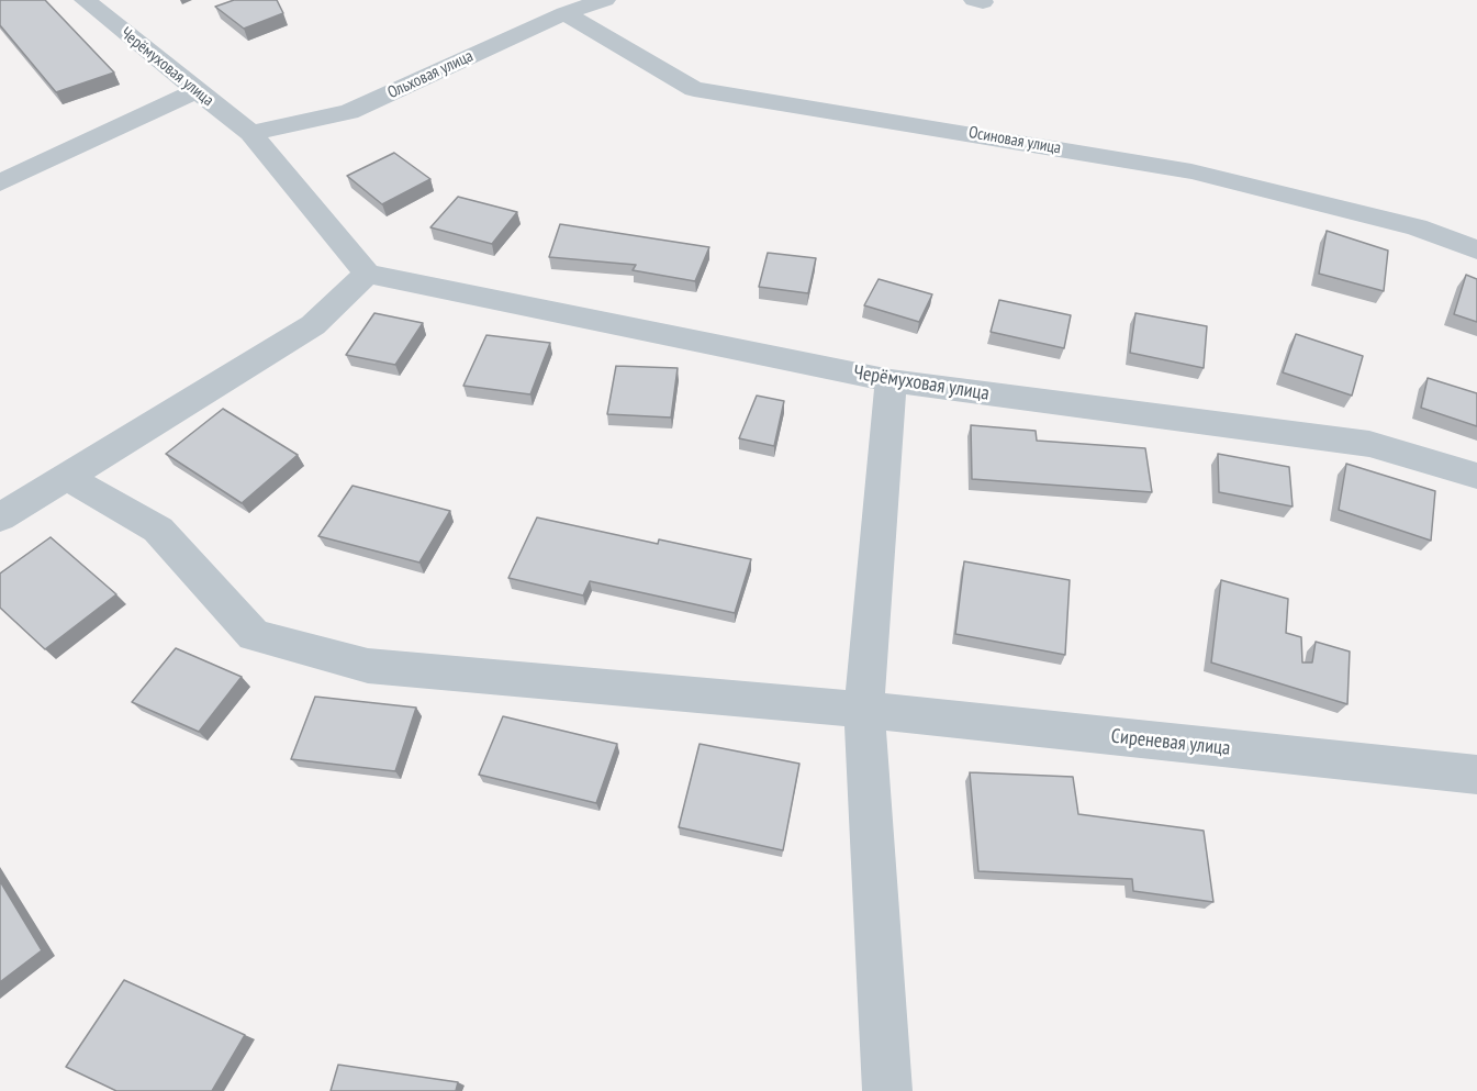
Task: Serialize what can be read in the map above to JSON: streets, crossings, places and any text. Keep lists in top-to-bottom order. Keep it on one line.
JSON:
{"streets":{"street":["Черёмуховая улица","Ольховая улица","Осиновая улица","Сиреневая улица"]},"crossings":[["Черёмуховая улица","Ольховая улица"],["Ольховая улица","Осиновая улица"]]}
